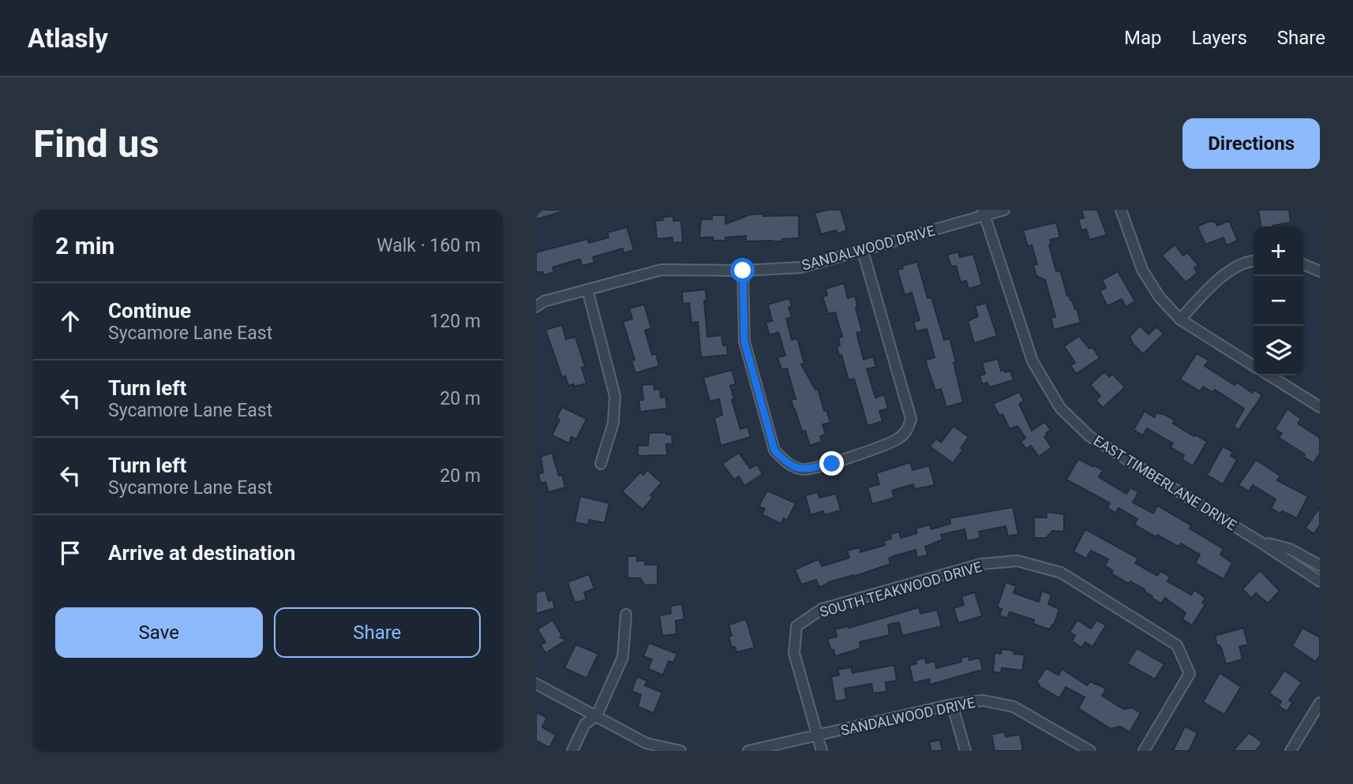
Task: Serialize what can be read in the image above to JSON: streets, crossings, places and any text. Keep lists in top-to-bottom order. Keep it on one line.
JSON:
{"streets":{"street":["SANDALWOOD DRIVE","EAST TIMBERLANE DRIVE","SOUTH TEAKWOOD DRIVE"]},"crossings":[["SANDALWOOD DRIVE","EAST TIMBERLANE DRIVE"],["SANDALWOOD DRIVE","SOUTH TEAKWOOD DRIVE"]],"page":{"header":"Atlasly","nav":["Map","Layers","Share"],"buttons":["Directions",["Save","Share"]],"title":"Find us","heading":["2 min","Walk · 160 m"],"map_buttons":["+","−"],"list":[["Continue","Sycamore Lane East","120 m"],["Turn left","Sycamore Lane East","20 m"],["Turn left","Sycamore Lane East","20 m"],"Arrive at destination"]}}
